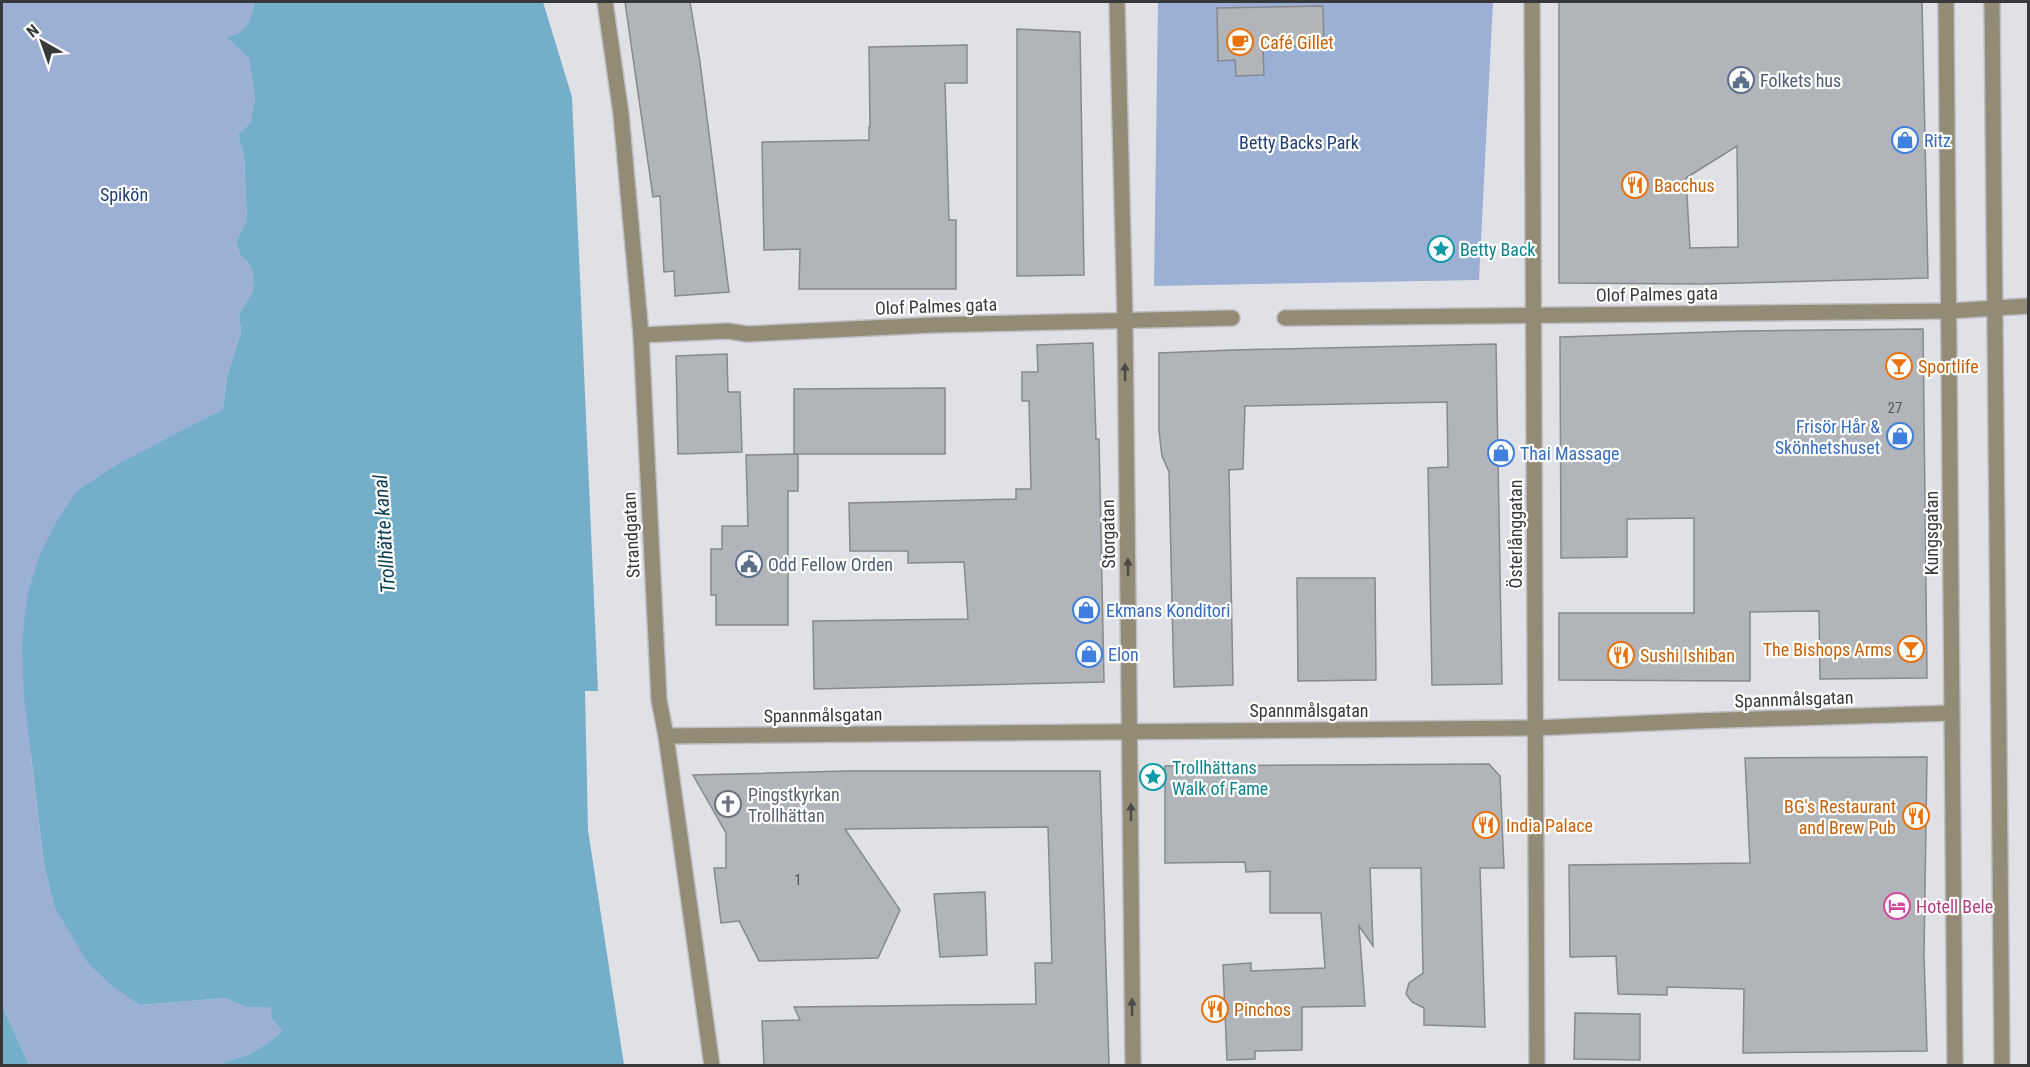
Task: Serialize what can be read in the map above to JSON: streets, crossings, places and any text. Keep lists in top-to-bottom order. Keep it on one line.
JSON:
{"streets":{"street":["Olof Palmes gata","Kungsgatan","Storgatan","Österlånggatan","Strandgatan","Spannmålsgatan"]},"crossings":[["Olof Palmes gata","Kungsgatan"],["Olof Palmes gata","Storgatan"],["Olof Palmes gata","Österlånggatan"],["Olof Palmes gata","Strandgatan"],["Kungsgatan","Spannmålsgatan"],["Storgatan","Spannmålsgatan"],["Österlånggatan","Spannmålsgatan"],["Strandgatan","Spannmålsgatan"]],"one_way":["Storgatan"],"water":["Trollhätte kanal"],"parks":["Betty Backs Park","Spikön"],"places":{"cafe":["Café Gillet"],"public building":["Folkets hus","Odd Fellow Orden"],"shop":["Ritz","Frisör Hår & Skönhetshuset","Thai Massage","Ekmans Konditori","Elon"],"restaurant":["Bacchus","Sushi Ishiban","BG's Restaurant and Brew Pub","India Palace","Pinchos"],"place":["Betty Back","Trollhättans Walk of Fame"],"bar":["Sportlife","The Bishops Arms"],"church":["Pingstkyrkan Trollhättan"],"hotel":["Hotell Bele"]},"house_numbers":["27","1"],"north":"top left"}
